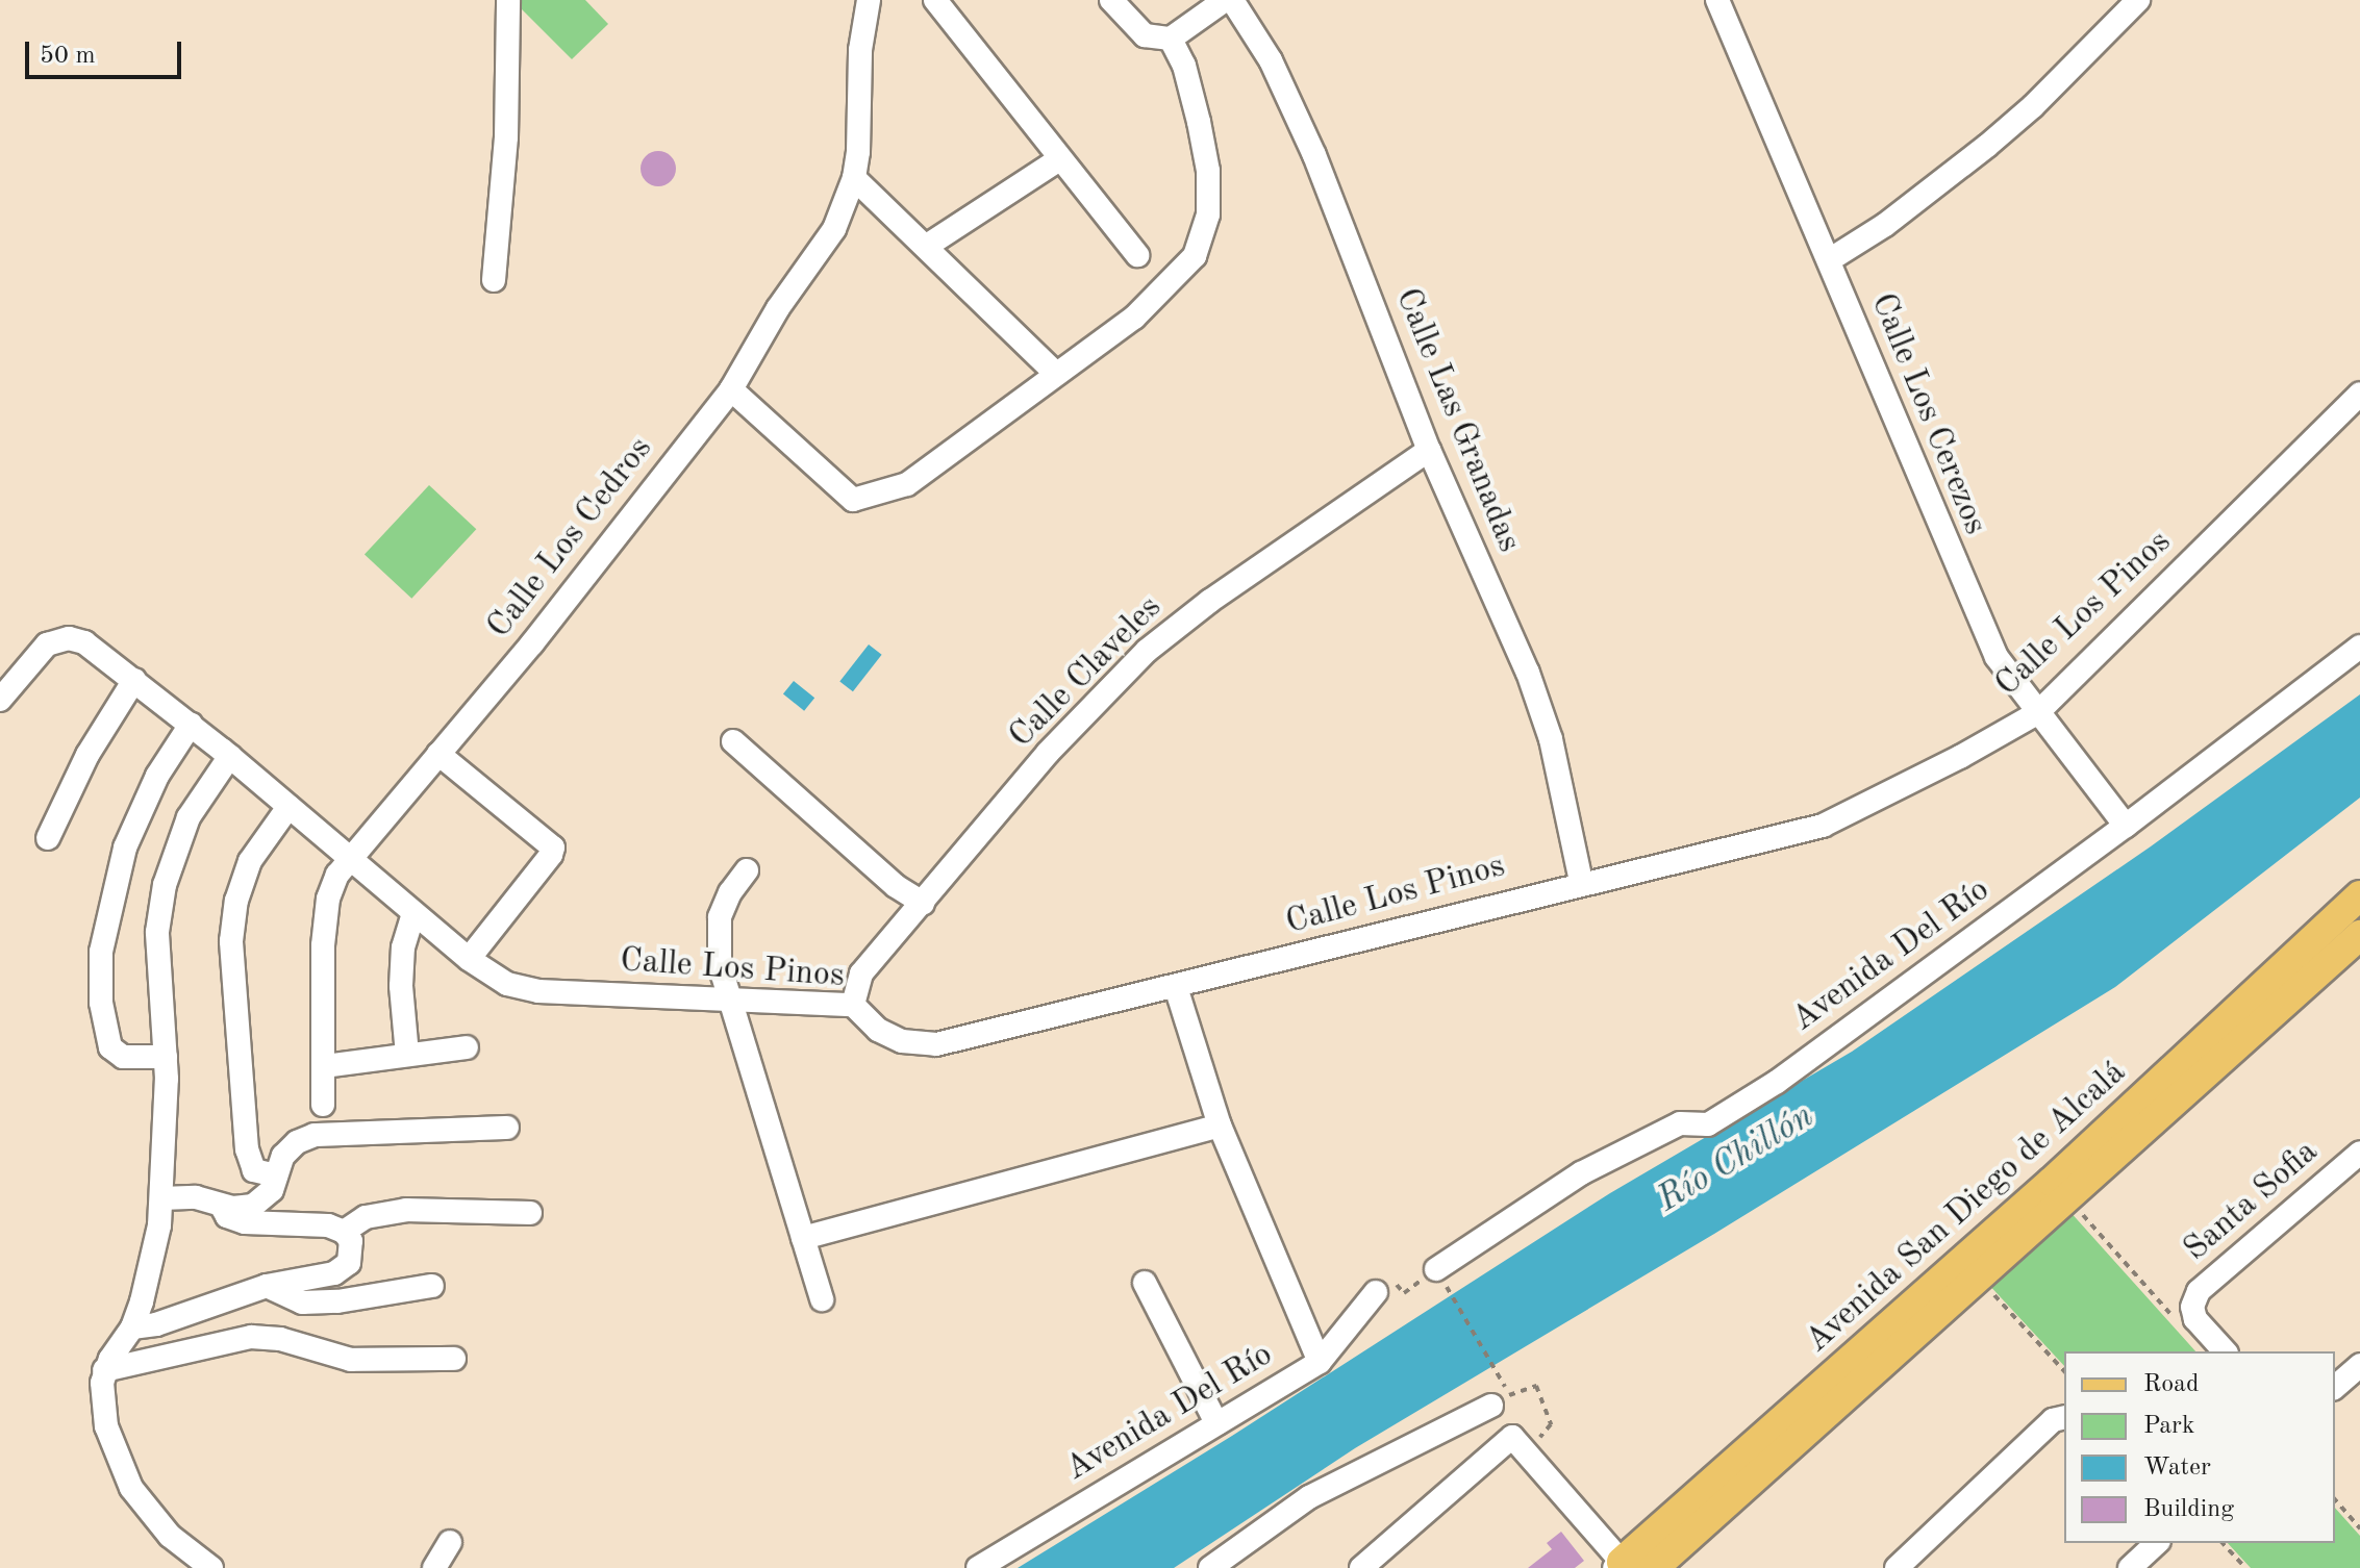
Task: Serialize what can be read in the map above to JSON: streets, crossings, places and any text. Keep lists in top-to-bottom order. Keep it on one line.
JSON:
{"streets":{"main road":["Avenida San Diego de Alcalá"],"street":["Calle Los Cerezos","Calle Las Granadas","Calle Los Cedros","Calle Los Pinos","Calle Claveles","Avenida Del Río","Santa Sofia"]},"crossings":[["Calle Los Cerezos","Calle Los Pinos"],["Calle Los Cerezos","Avenida Del Río"],["Calle Las Granadas","Calle Los Pinos"],["Calle Las Granadas","Calle Claveles"],["Calle Los Cedros","Calle Los Pinos"],["Calle Los Pinos","Calle Claveles"]],"water":["Río Chillón"],"legend":["Road","Park","Water","Building"],"scale_bar":"50 m"}
